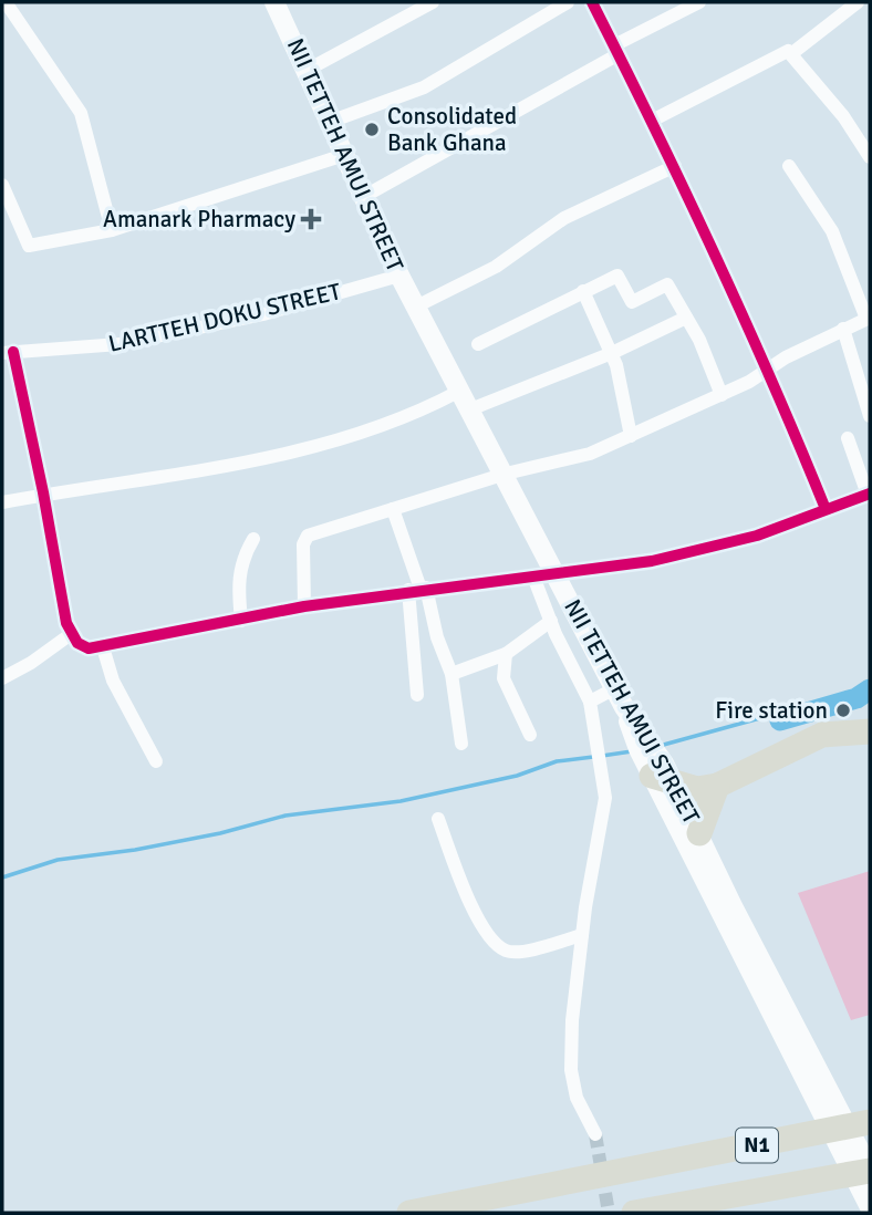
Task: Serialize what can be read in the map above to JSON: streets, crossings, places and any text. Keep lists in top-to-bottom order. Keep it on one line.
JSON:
{"streets":{"highway":["N1"],"main road":["NII TETTEH AMUI STREET"],"street":["LARTTEH DOKU STREET"]},"crossings":[["NII TETTEH AMUI STREET","LARTTEH DOKU STREET"],["NII TETTEH AMUI STREET","N1"]],"places":{"other":["Consolidated Bank Ghana","Fire station"],"health":["Amanark Pharmacy"]}}
